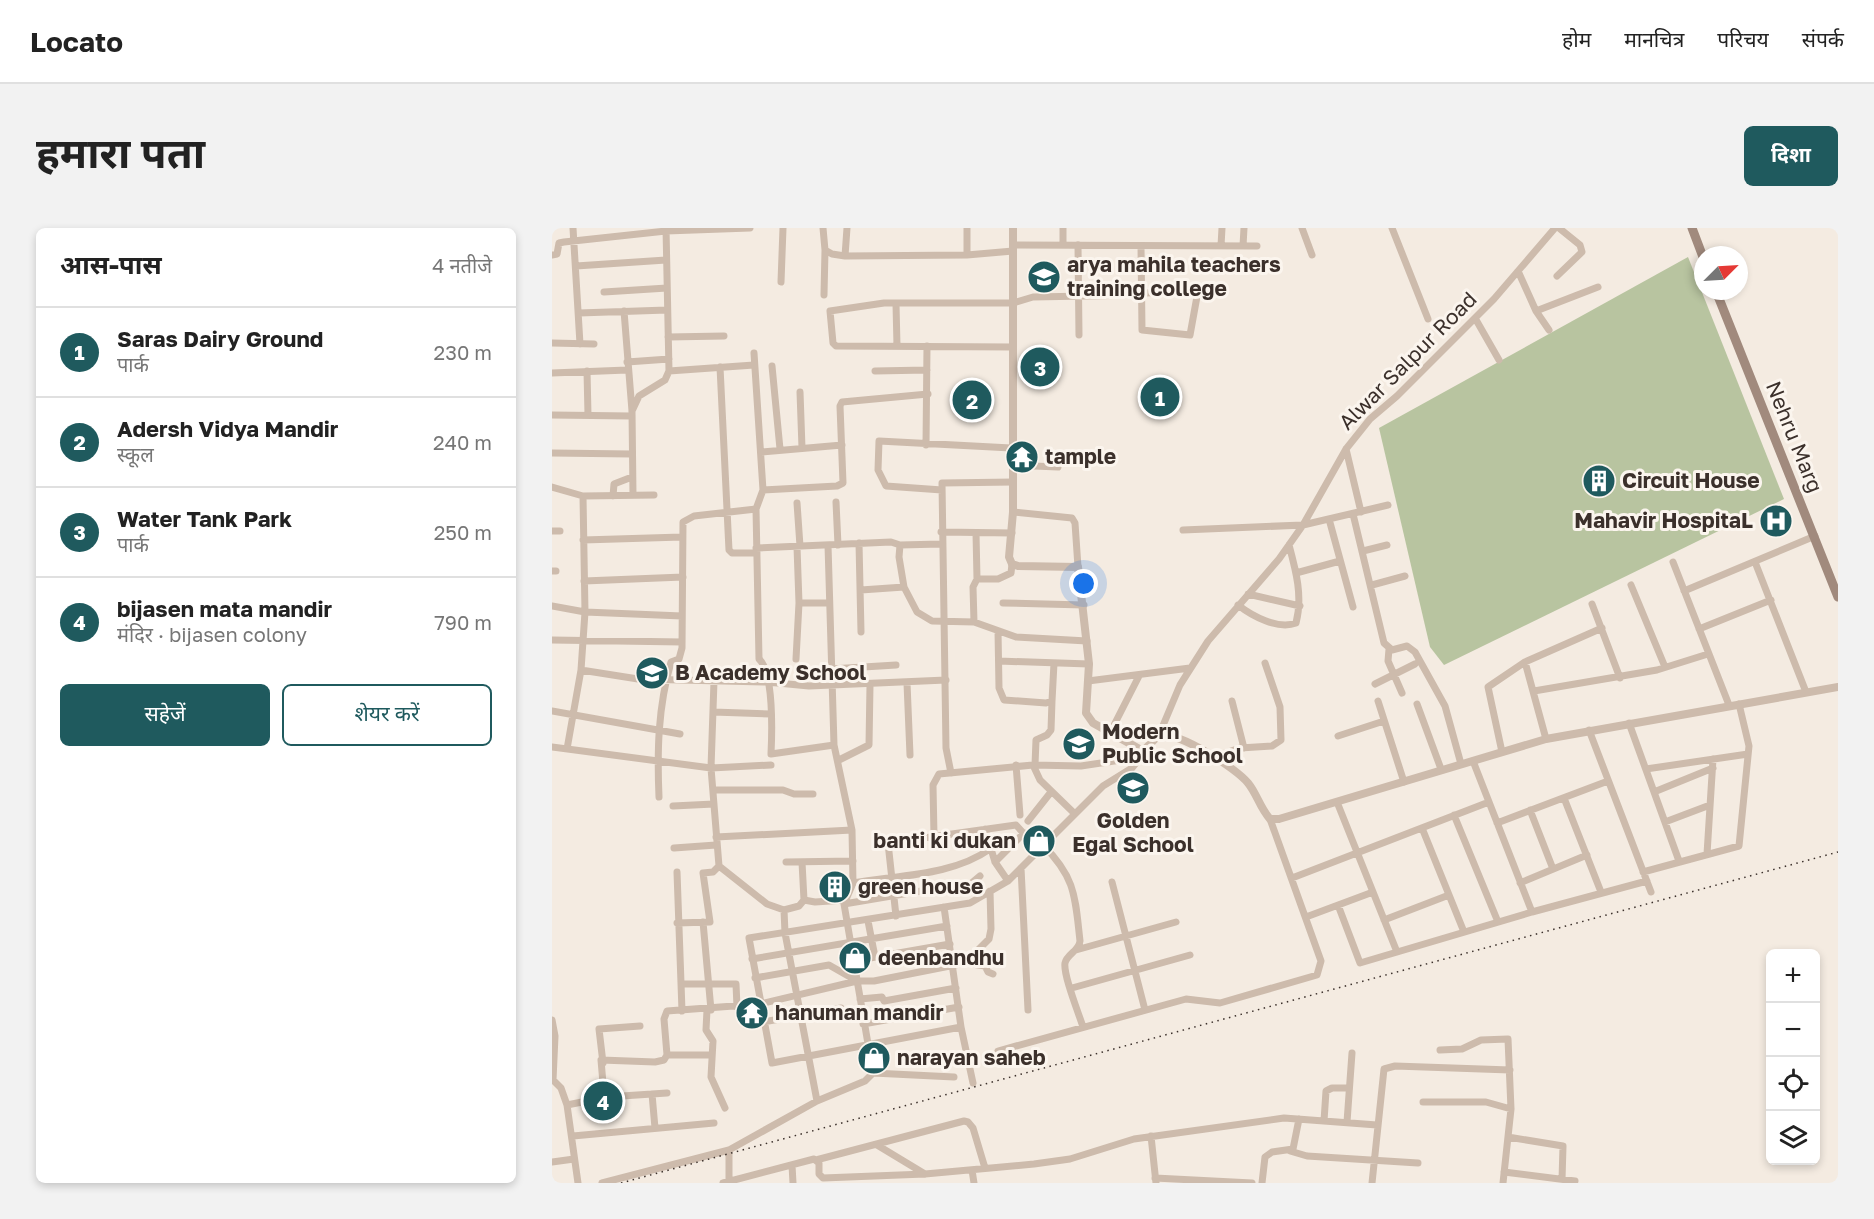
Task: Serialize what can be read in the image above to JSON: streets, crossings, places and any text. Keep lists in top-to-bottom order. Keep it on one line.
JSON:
{"streets":{"main road":["Nehru Marg"],"street":["Alwar Salpur Road"]},"places":{"school or university":["arya mahila teachers training college","B Academy School","Modern Public School","Golden Egal School"],"temple":["tample","hanuman mandir"],"building":["Circuit House","green house"],"hospital":["Mahavir HospitaL"],"shop":["banti ki dukan","deenbandhu","narayan saheb"]},"north":"top right","page":{"header":"Locato","nav":["होम","मानचित्र","परिचय","संपर्क"],"buttons":["दिशा",["सहेजें","शेयर करें"]],"title":"हमारा पता","heading":["आस-पास","4 नतीजे"],"list":[{"mark":"1","name":"Saras Dairy Ground","note":"पार्क","value":"230 m"},{"mark":"2","name":"Adersh Vidya Mandir","note":"स्कूल","value":"240 m"},{"mark":"3","name":"Water Tank Park","note":"पार्क","value":"250 m"},{"mark":"4","name":"bijasen mata mandir","note":"मंदिर · bijasen colony","value":"790 m"}],"pins":["3","1","2","4"],"map_buttons":["+","−"]}}
